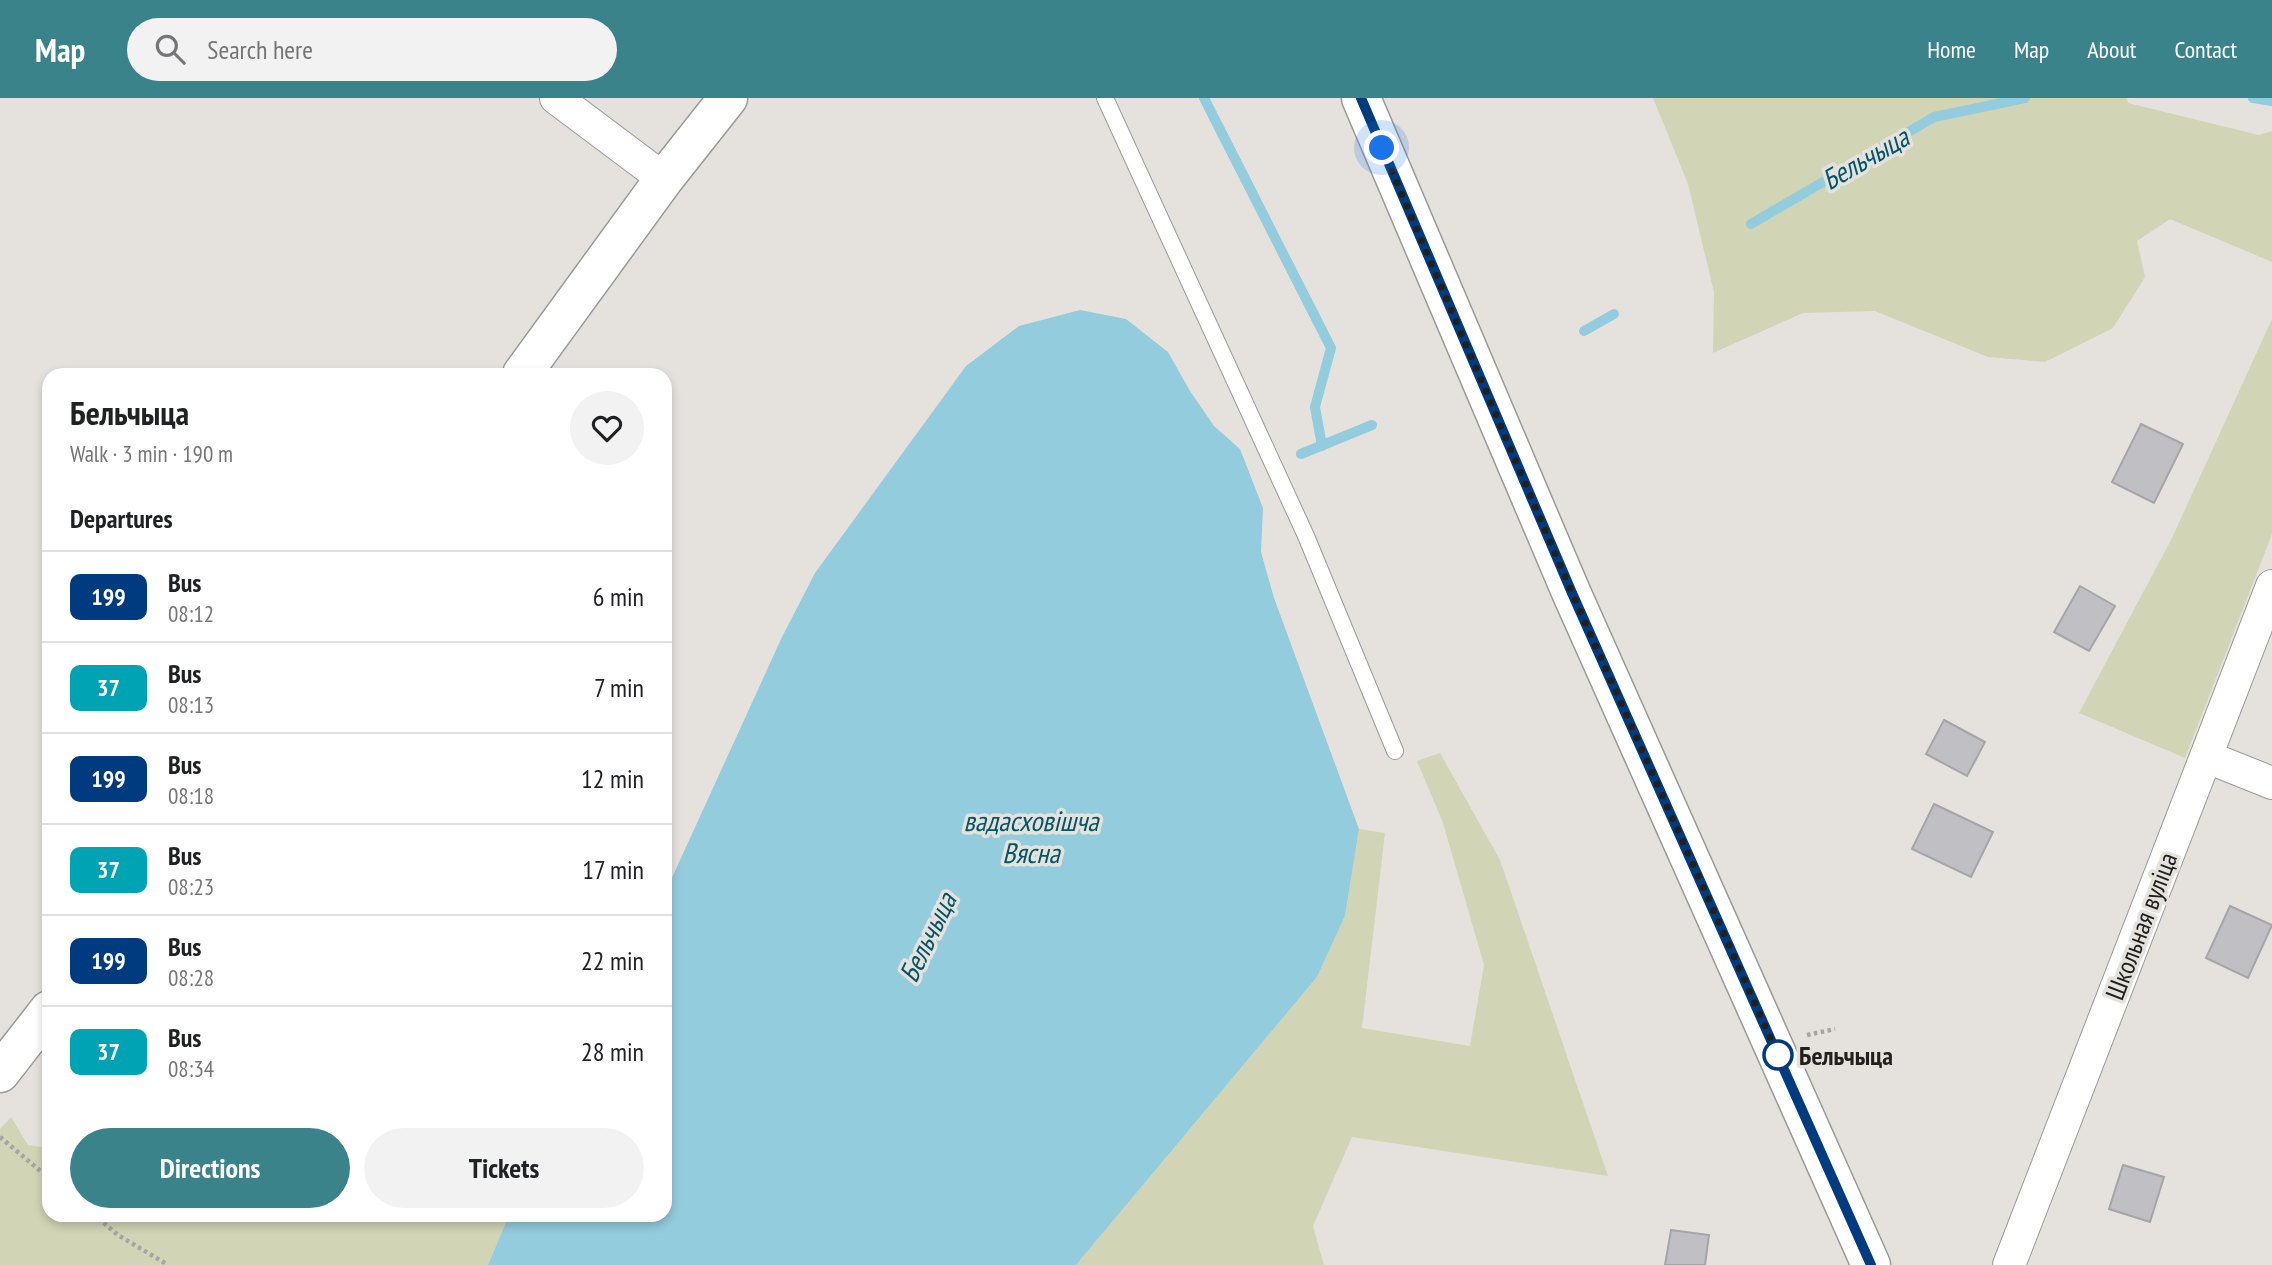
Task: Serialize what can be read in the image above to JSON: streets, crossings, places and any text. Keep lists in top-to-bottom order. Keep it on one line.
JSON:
{"streets":{"street":["Школьная вуліца"]},"water":["Бельчыца","вадасховішча Вясна"],"places":["Бельчыца"],"lines":["bus line 199"],"page":{"header":"Map","search":"Search here","nav":["Home","Map","About","Contact"],"heading":[["Бельчыца","Walk · 3 min · 190 m"],"Departures"],"list":[{"mark":"199","name":"Bus","note":"08:12","value":"6 min"},{"mark":"37","name":"Bus","note":"08:13","value":"7 min"},{"mark":"199","name":"Bus","note":"08:18","value":"12 min"},{"mark":"37","name":"Bus","note":"08:23","value":"17 min"},{"mark":"199","name":"Bus","note":"08:28","value":"22 min"},{"mark":"37","name":"Bus","note":"08:34","value":"28 min"}],"buttons":["Directions","Tickets"]}}
